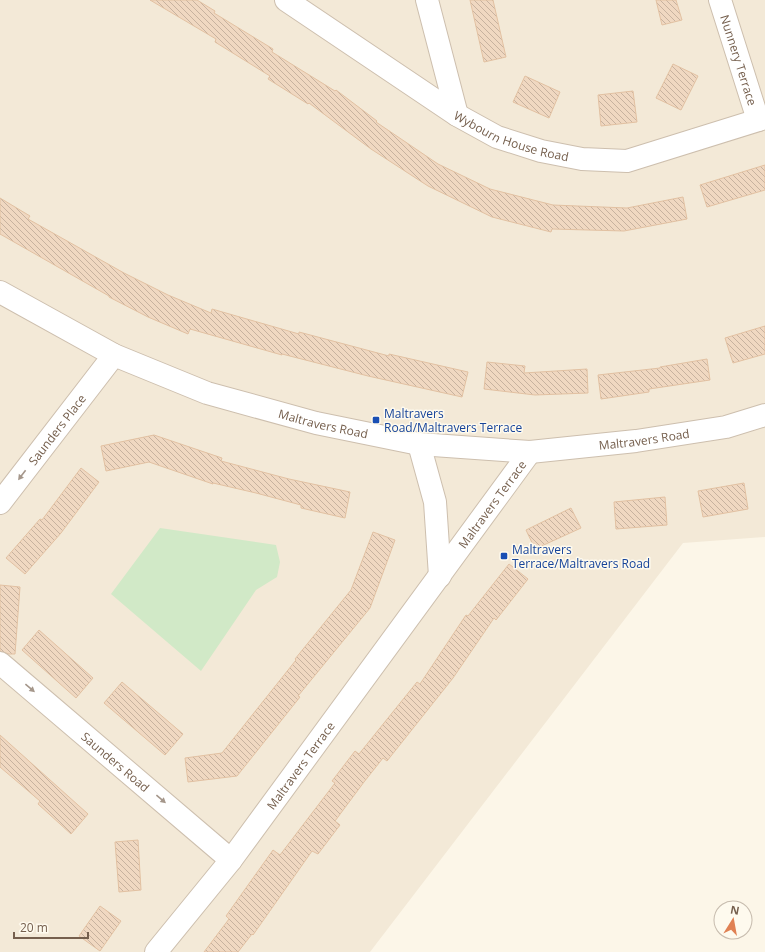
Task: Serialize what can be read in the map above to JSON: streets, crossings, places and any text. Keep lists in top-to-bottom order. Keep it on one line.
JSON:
{"streets":{"street":["Nunnery Terrace","Wybourn House Road","Maltravers Road","Saunders Place","Maltravers Terrace","Saunders Road"]},"crossings":[["Nunnery Terrace","Wybourn House Road"],["Maltravers Road","Saunders Place"],["Maltravers Road","Maltravers Terrace"],["Maltravers Terrace","Saunders Road"]],"one_way":["Saunders Place","Saunders Road"],"places":{"transit":["Maltravers Road/Maltravers Terrace","Maltravers Terrace/Maltravers Road"]},"scale_bar":"20 m","north":"top"}
